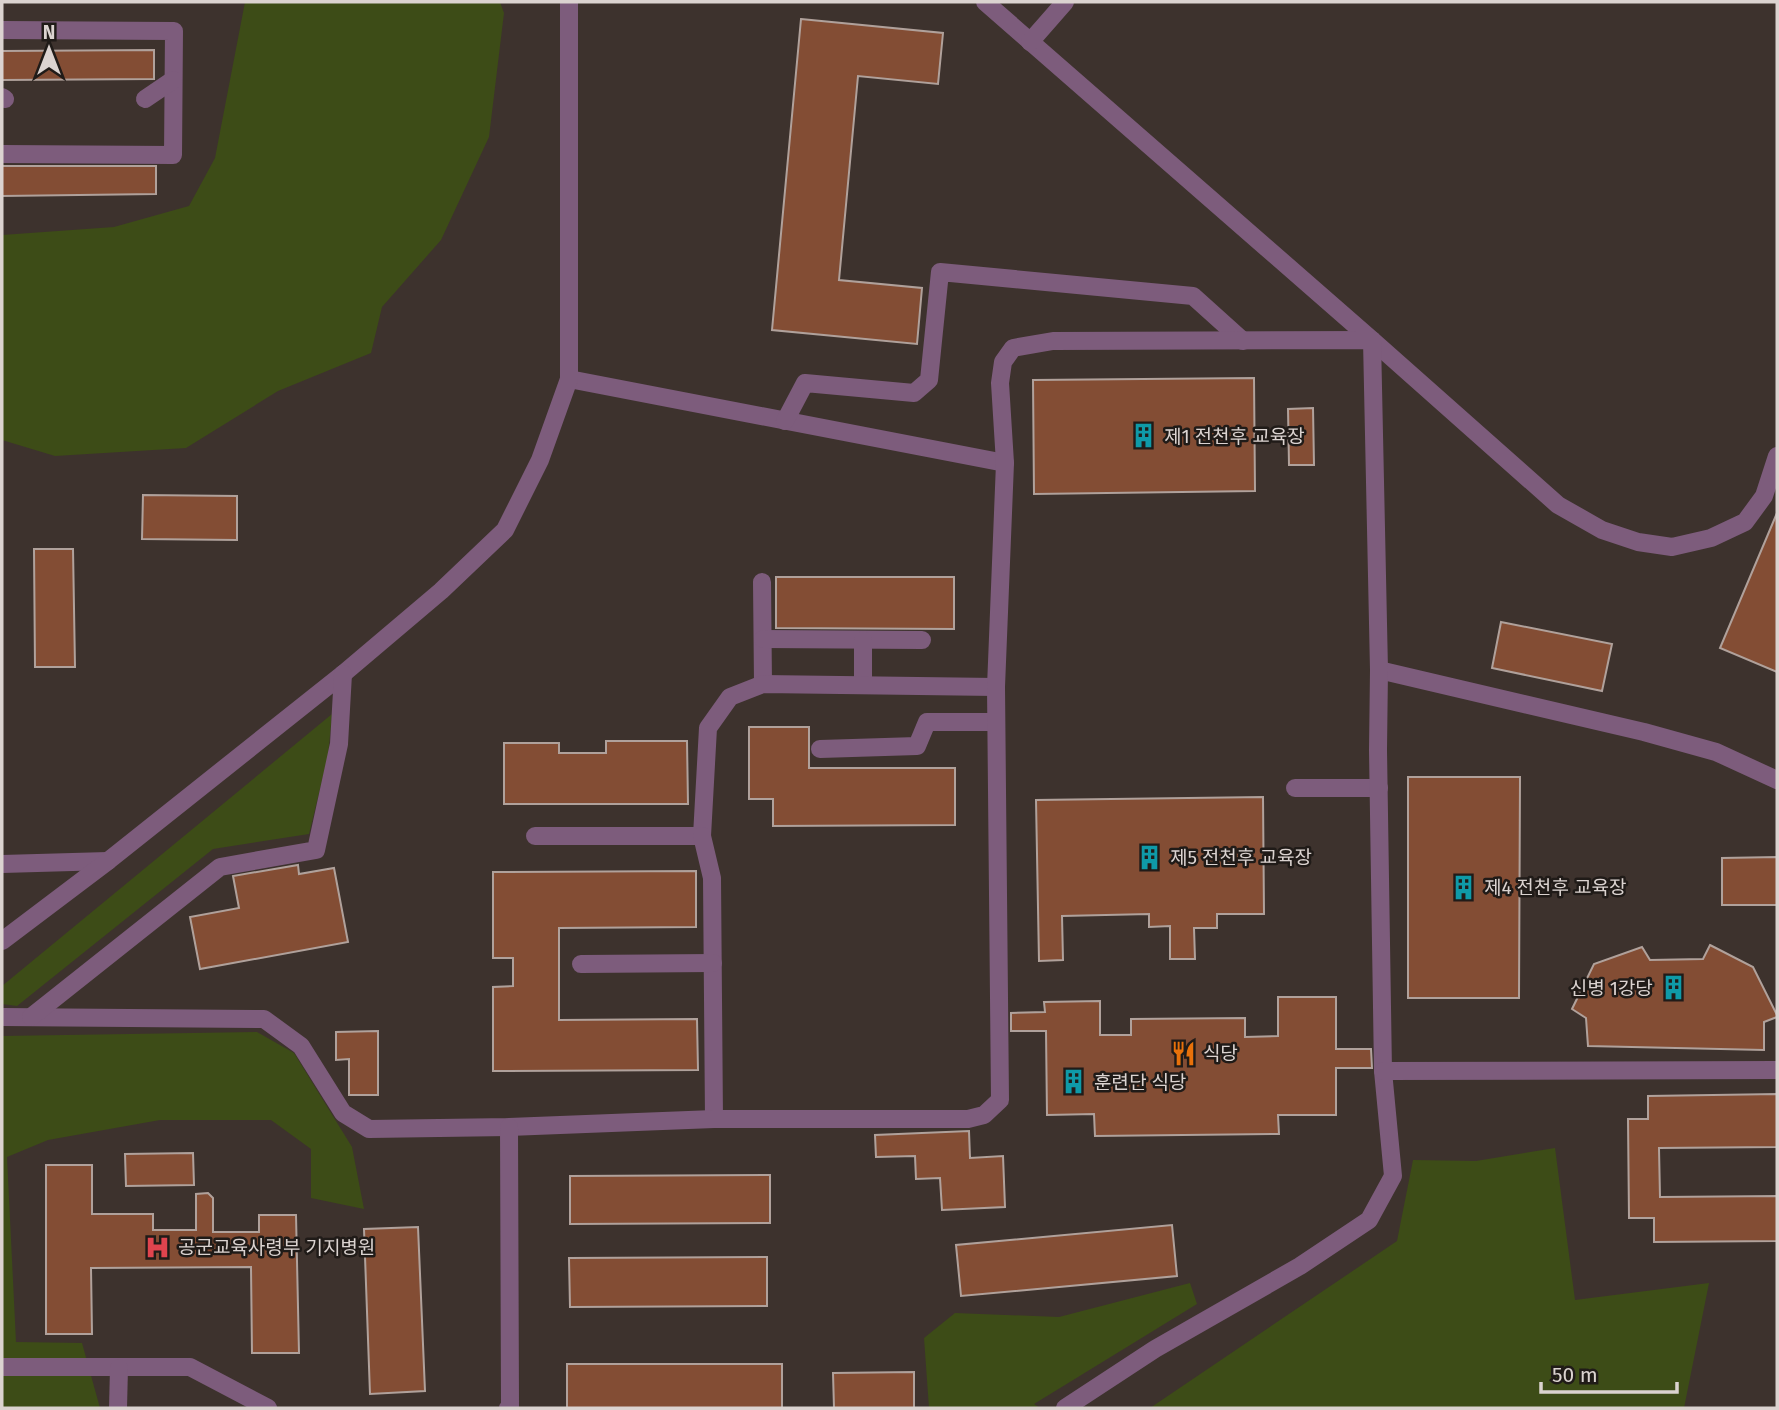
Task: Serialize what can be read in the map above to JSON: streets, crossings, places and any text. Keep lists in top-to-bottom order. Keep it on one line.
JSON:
{"places":{"building":["제1 전천후 교육장","제5 전천후 교육장","제4 전천후 교육장","신병 1강당","훈련단 식당"],"restaurant":["식당"],"hospital":["공군교육사령부 기지병원"]},"scale_bar":"50 m","north":"top"}
